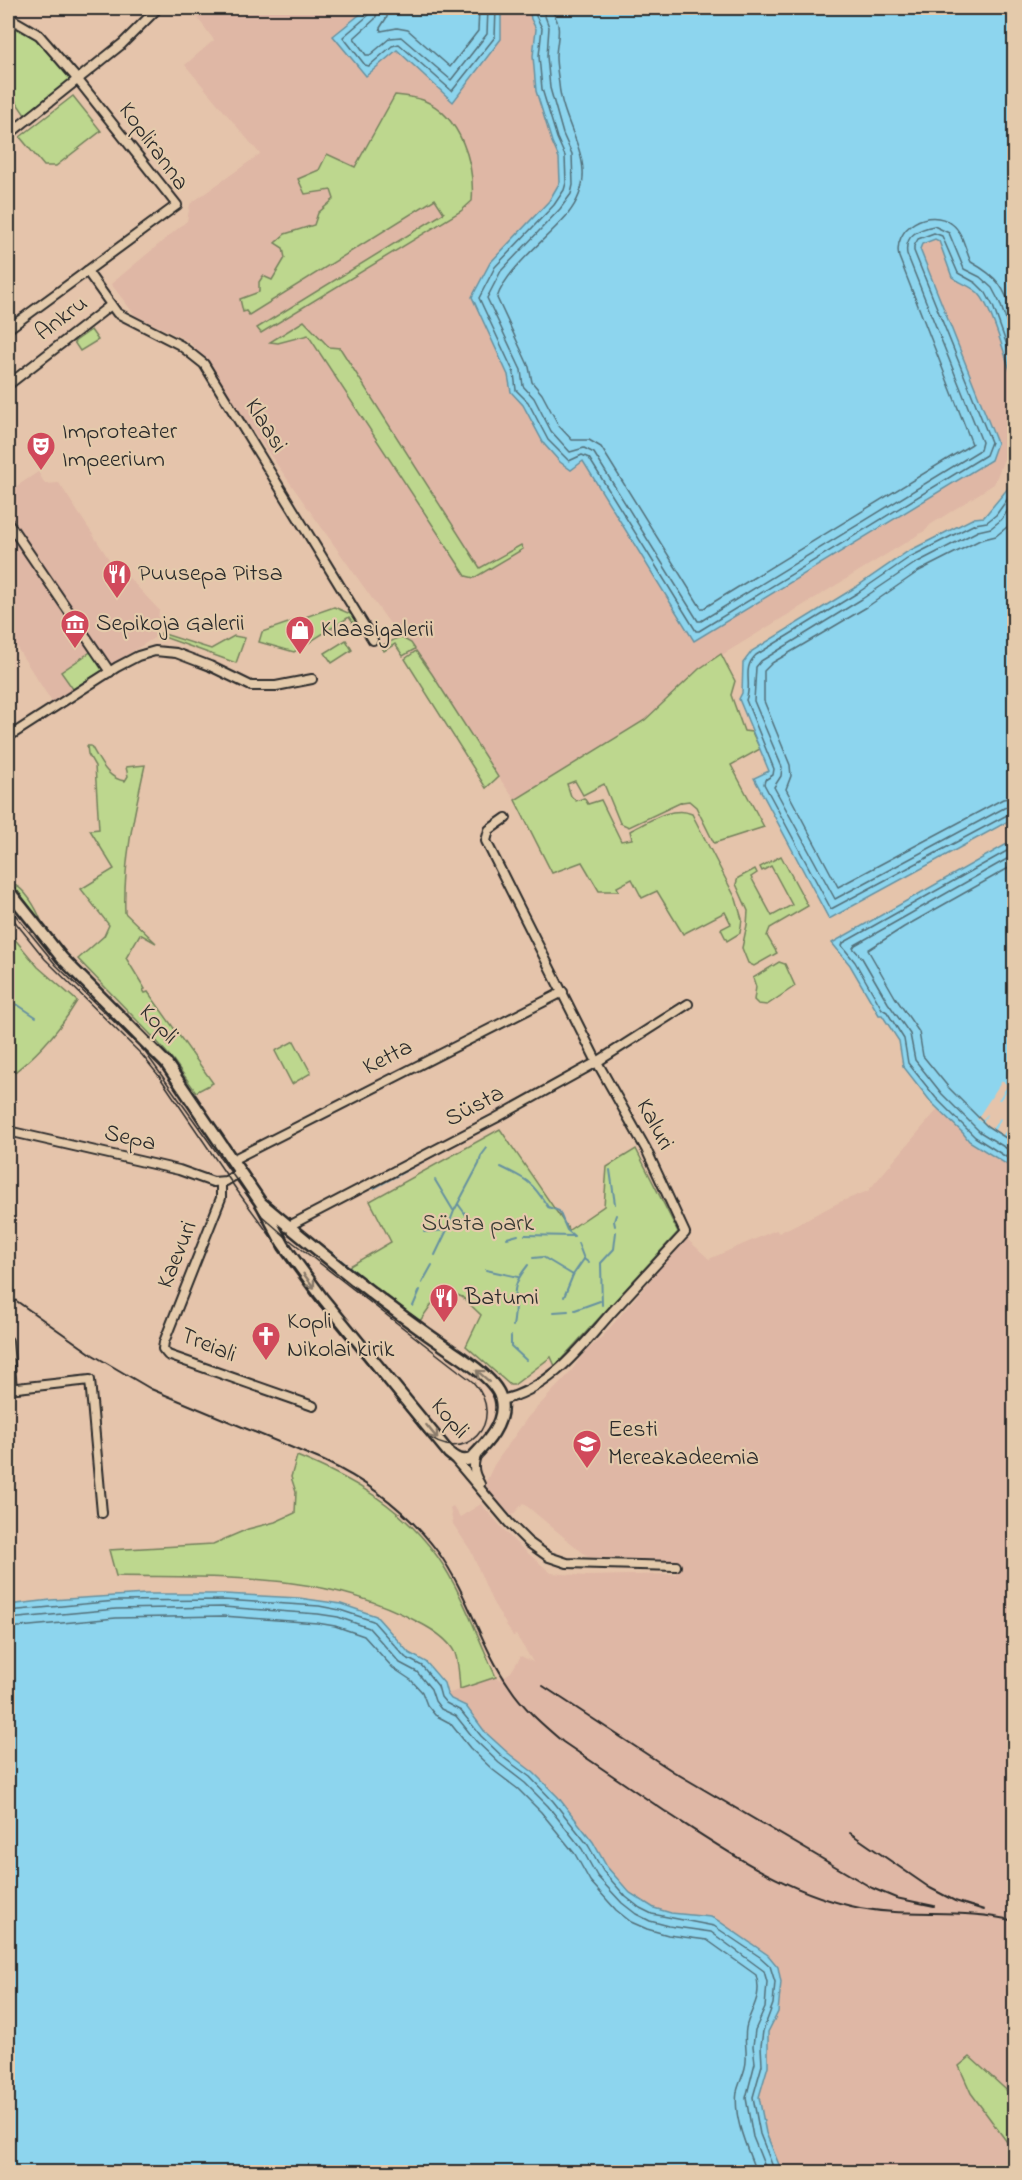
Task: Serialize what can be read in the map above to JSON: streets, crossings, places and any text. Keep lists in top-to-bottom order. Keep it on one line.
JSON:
{"streets":{"street":["Kopliranna","Ankru","Klaasi","Kopli","Ketta","Süsta","Kaluri","Sepa","Kaevuri","Treiali"]},"crossings":[["Kopliranna","Klaasi"],["Ankru","Klaasi"],["Kopli","Ketta"],["Kopli","Süsta"],["Kopli","Kaluri"],["Ketta","Kaluri"],["Süsta","Kaluri"],["Sepa","Kaevuri"],["Kaevuri","Treiali"]],"parks":["Süsta park"],"places":{"theatre":["Improteater Impeerium"],"restaurant":["Puusepa Pitsa","Batumi"],"museum":["Sepikoja Galerii"],"shop":["Klaasigalerii"],"church":["Kopli Nikolai kirik"],"school or university":["Eesti Mereakadeemia"]}}
